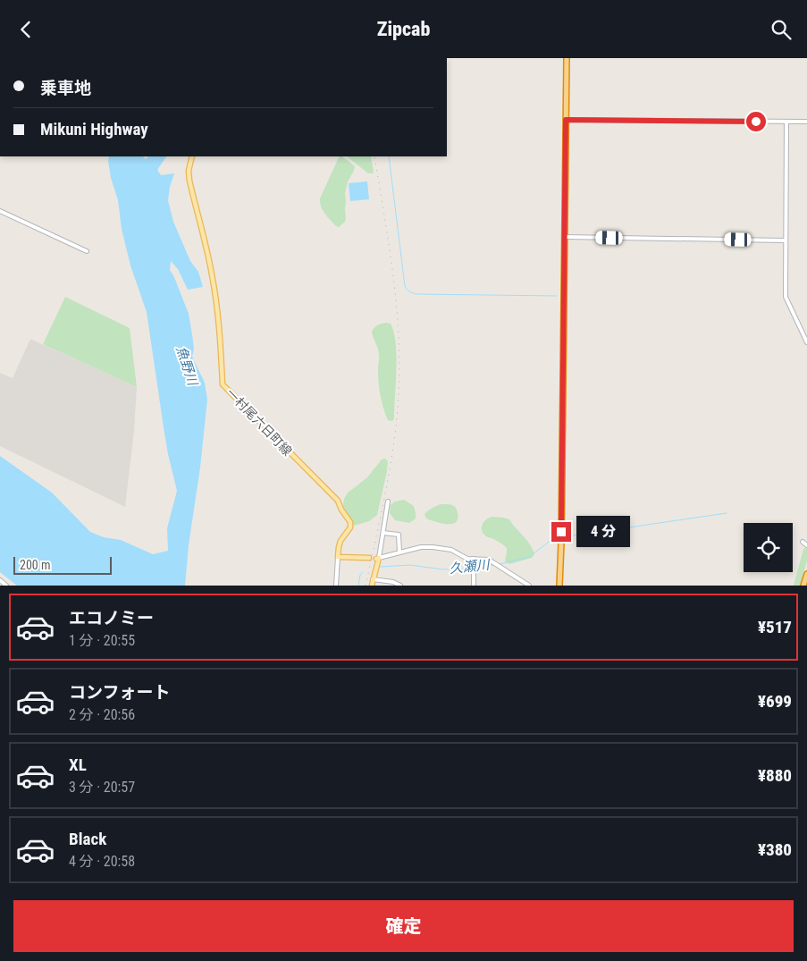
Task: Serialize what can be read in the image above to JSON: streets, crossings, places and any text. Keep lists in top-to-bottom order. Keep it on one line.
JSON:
{"streets":{"main road":["一村尾六日町線"]},"water":["魚野川","久瀬川"],"scale_bar":"200 m","page":{"header":"Zipcab","banner":["乗車地","Mikuni Highway"],"bubble":"4 分","scale":"200 m","list":[{"name":"エコノミー","note":"1 分 · 20:55","value":"¥517"},{"name":"コンフォート","note":"2 分 · 20:56","value":"¥699"},{"name":"XL","note":"3 分 · 20:57","value":"¥880"},{"name":"Black","note":"4 分 · 20:58","value":"¥380"}],"buttons":"確定"}}
